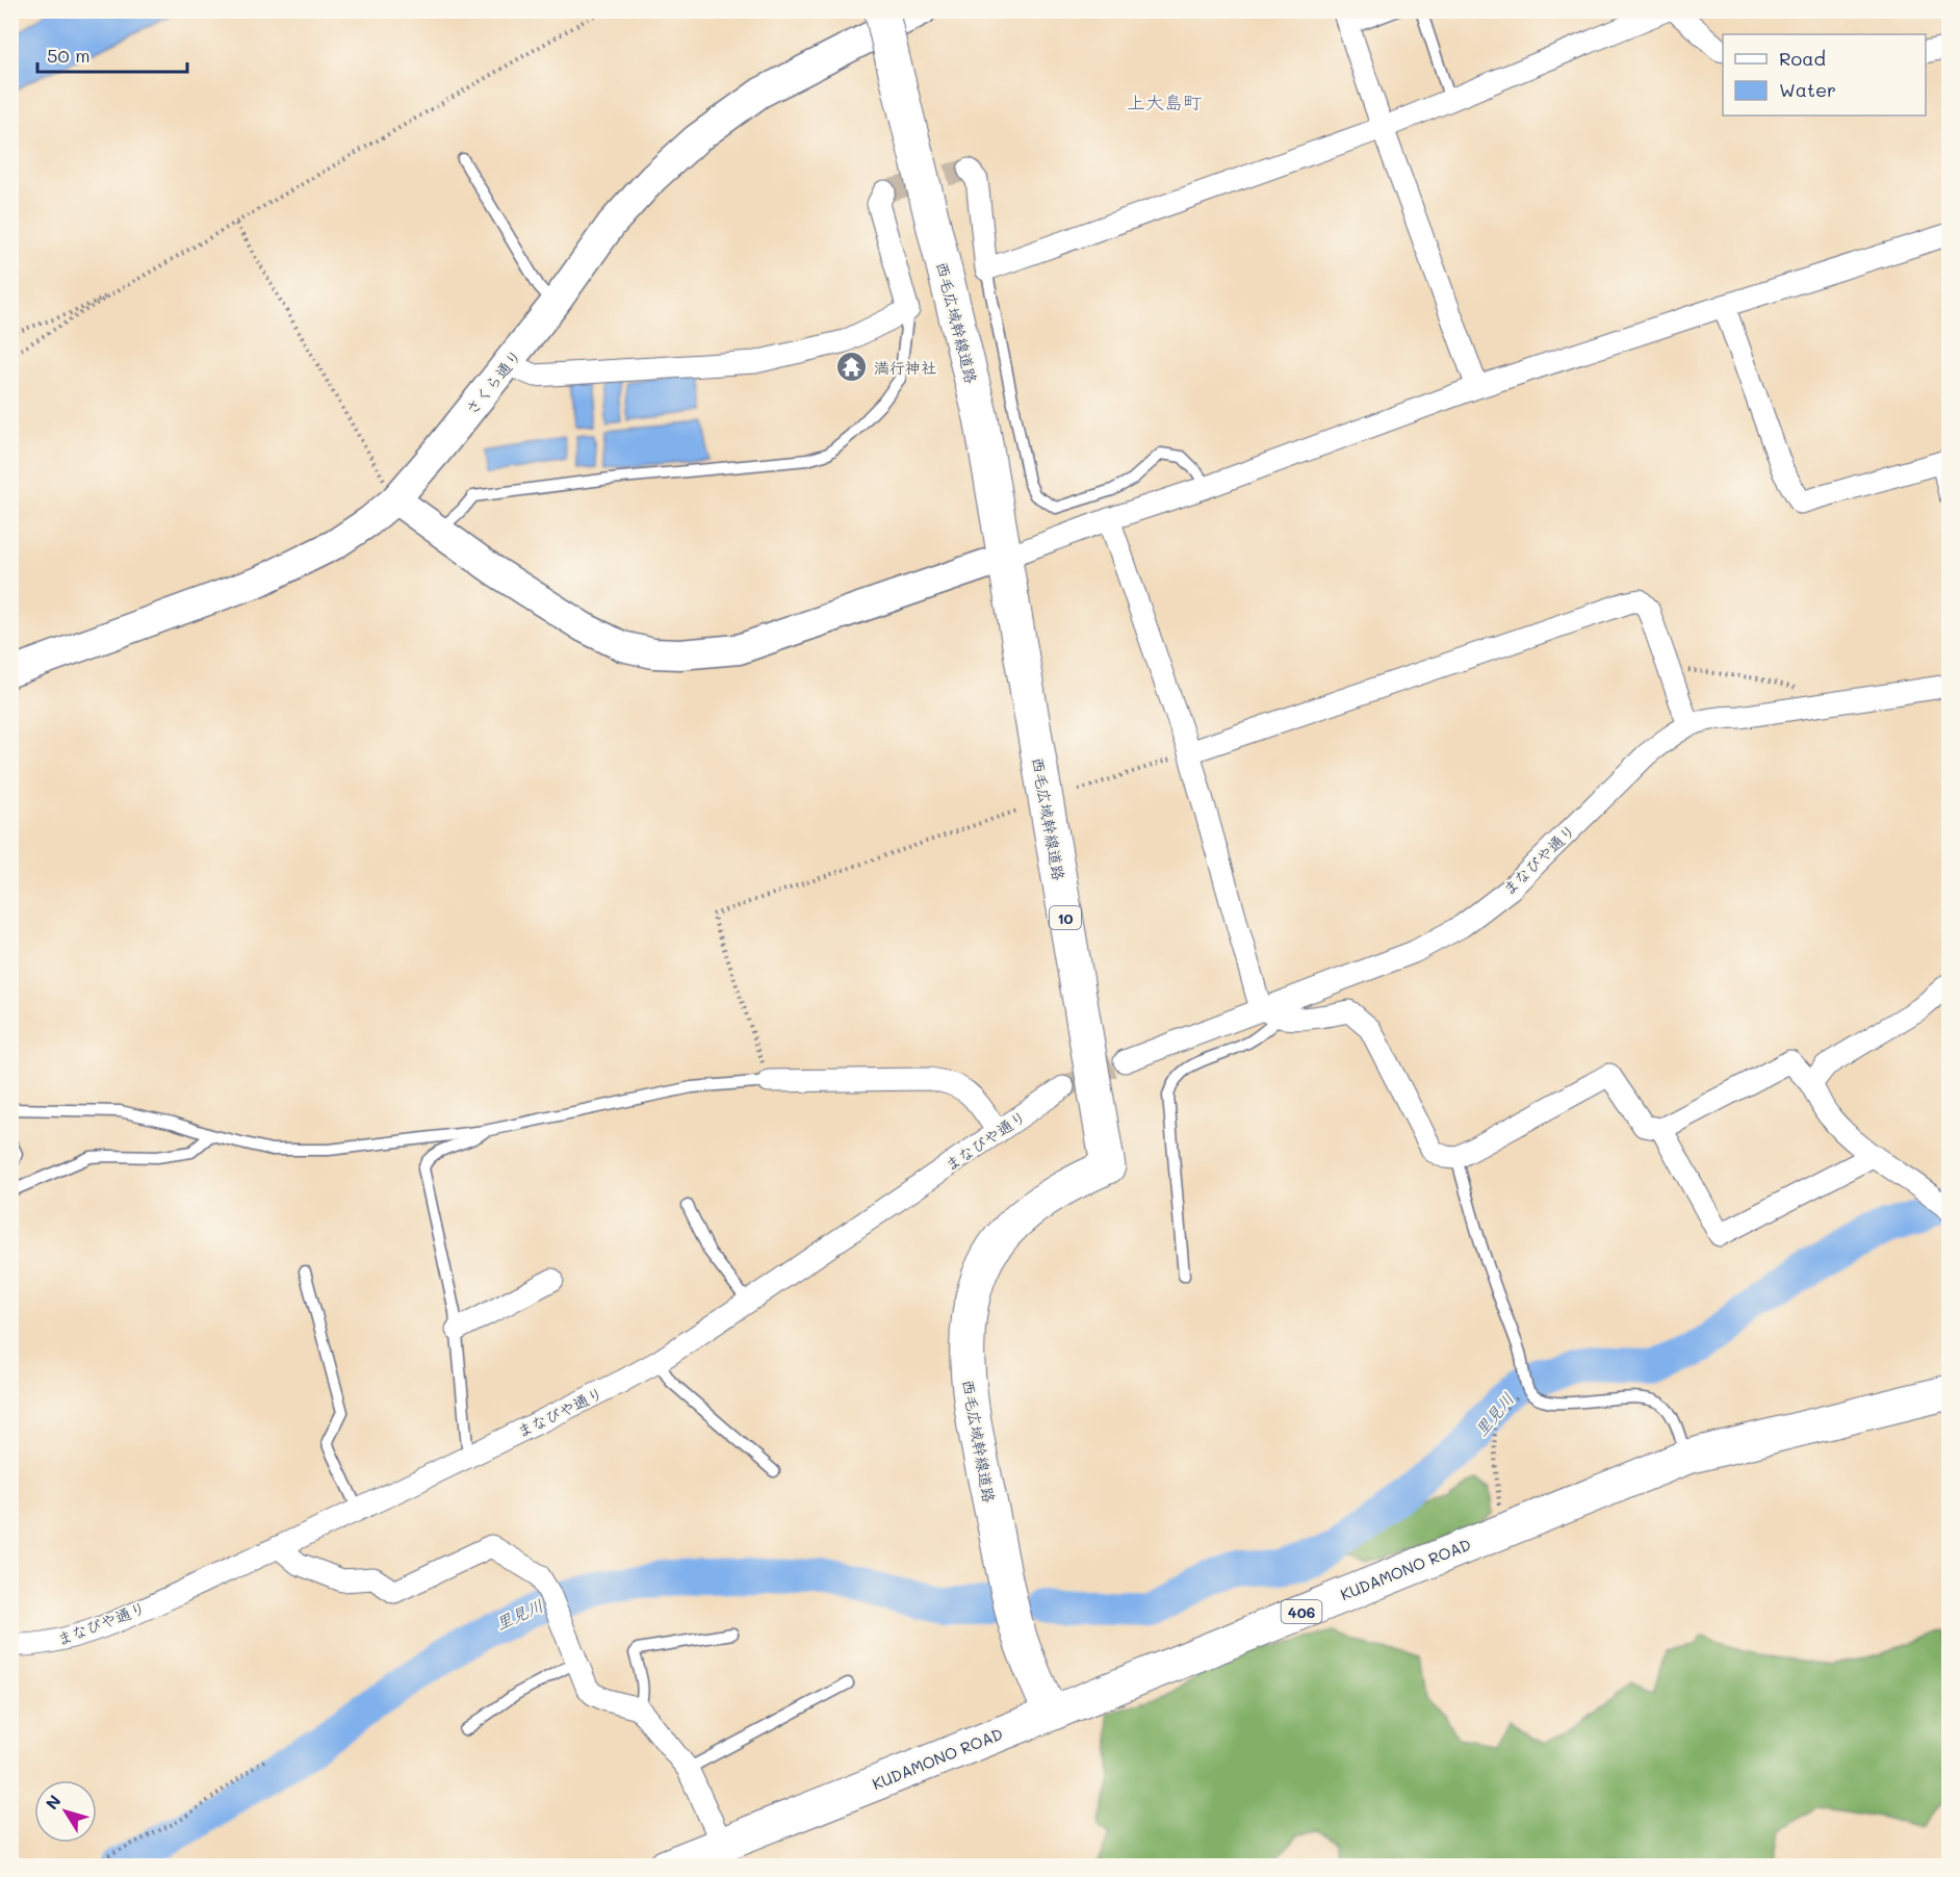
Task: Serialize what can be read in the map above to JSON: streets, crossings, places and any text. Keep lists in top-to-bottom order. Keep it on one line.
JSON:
{"streets":{"main road":["西毛広域幹線道路","10","KUDAMONO ROAD","406"],"street":["さくら通り","まなびや通り"]},"crossings":[["西毛広域幹線道路","KUDAMONO ROAD"]],"districts":["上大島町"],"water":["里見川"],"places":{"temple":["満行神社"]},"legend":["Road","Water"],"scale_bar":"50 m","north":"top left"}
